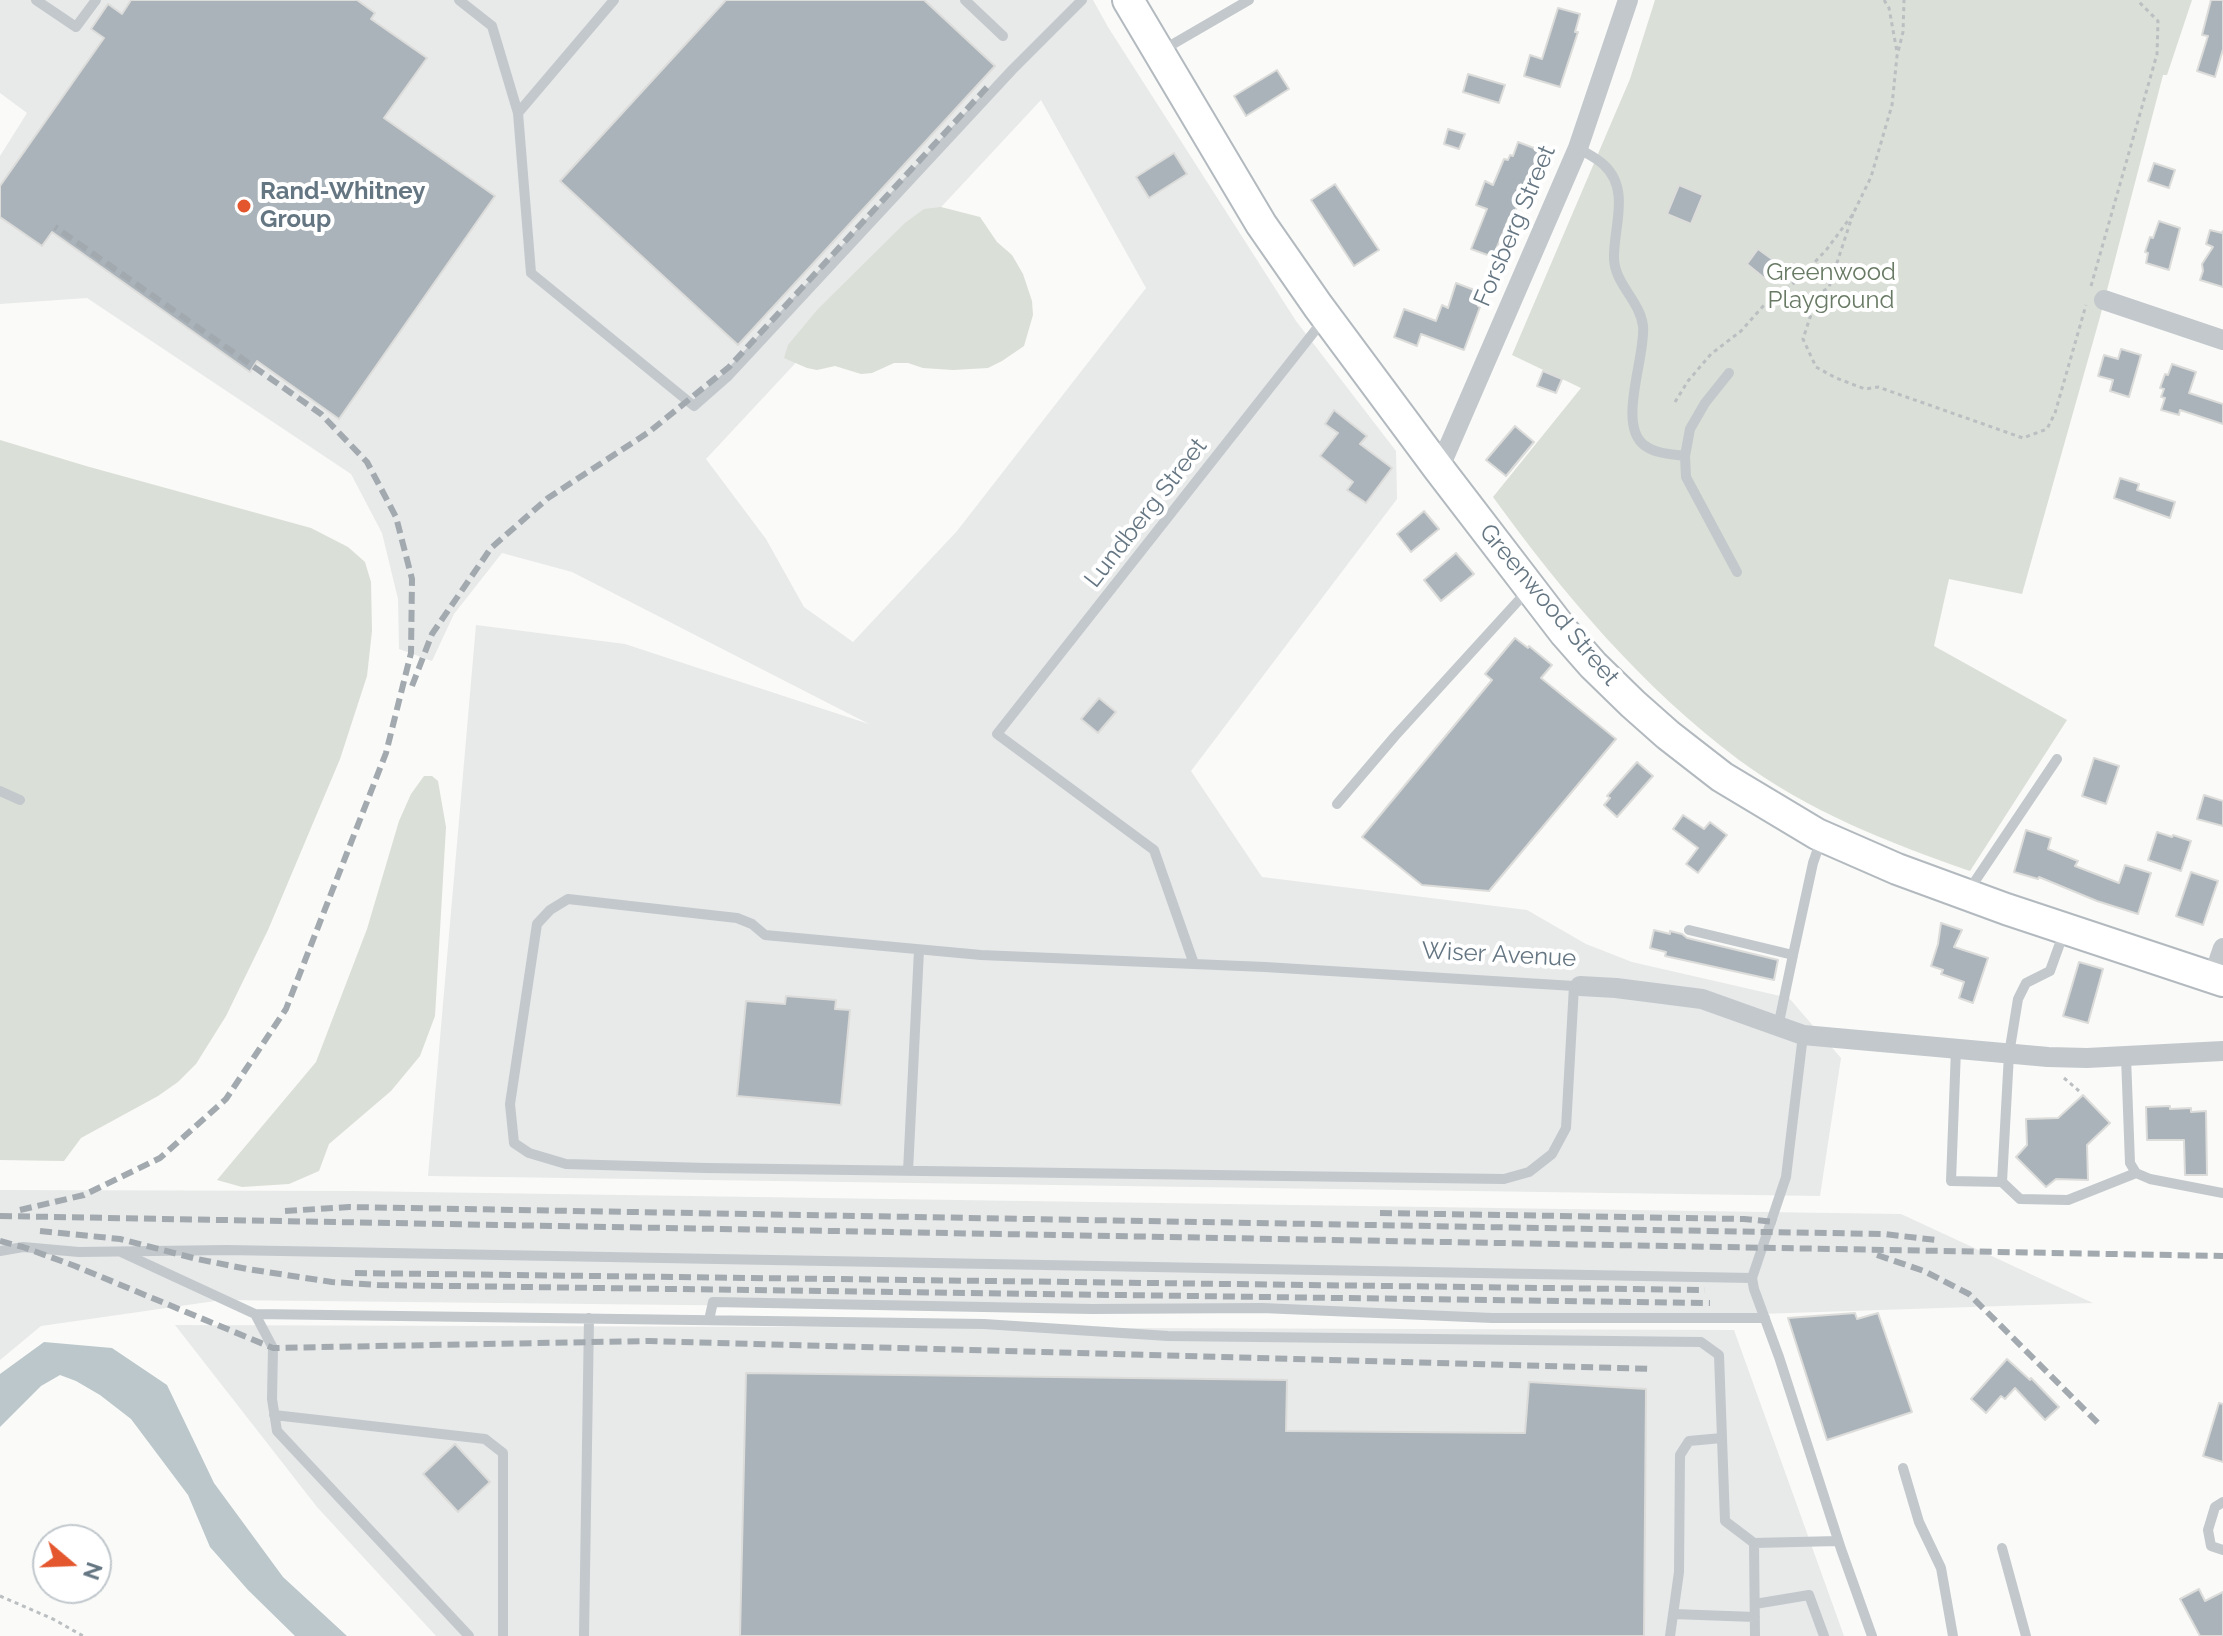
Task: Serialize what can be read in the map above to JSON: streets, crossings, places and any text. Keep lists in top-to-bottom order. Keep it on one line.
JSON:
{"streets":{"main road":["Greenwood Street"],"street":["Forsberg Street","Wiser Avenue"],"lane":["Lundberg Street"]},"crossings":[["Forsberg Street","Greenwood Street"],["Lundberg Street","Greenwood Street"],["Lundberg Street","Wiser Avenue"]],"parks":["Greenwood Playground"],"places":["Rand-Whitney Group"],"north":"right"}
